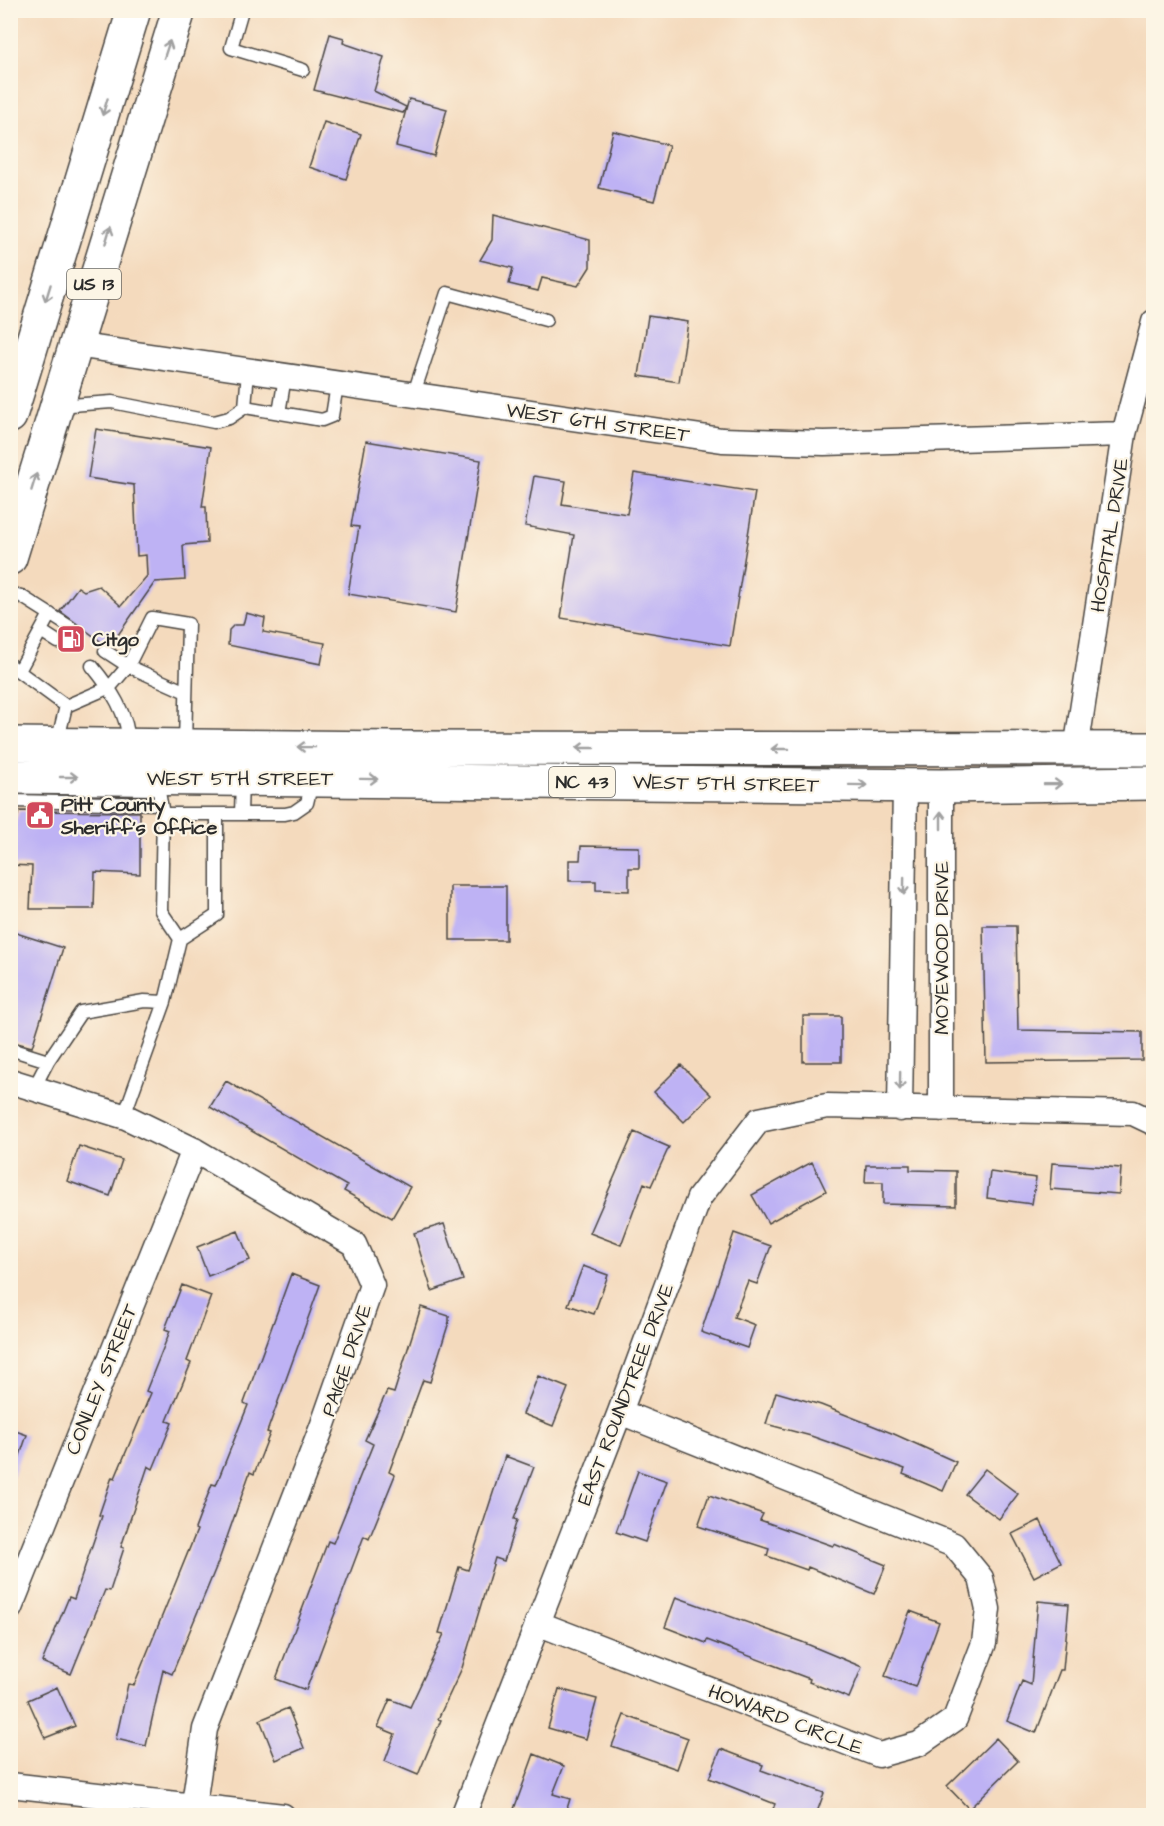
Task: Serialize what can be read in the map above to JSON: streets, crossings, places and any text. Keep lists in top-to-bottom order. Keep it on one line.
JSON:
{"streets":{"main road":["US 13","WEST 5TH STREET","NC 43"],"street":["WEST 6TH STREET","HOSPITAL DRIVE","MOYEWOOD DRIVE","PAIGE DRIVE","CONLEY STREET","EAST ROUNDTREE DRIVE","HOWARD CIRCLE"]},"crossings":[["US 13","WEST 6TH STREET"],["WEST 6TH STREET","HOSPITAL DRIVE"],["HOSPITAL DRIVE","WEST 5TH STREET"],["WEST 5TH STREET","MOYEWOOD DRIVE"],["MOYEWOOD DRIVE","EAST ROUNDTREE DRIVE"],["PAIGE DRIVE","CONLEY STREET"],["EAST ROUNDTREE DRIVE","HOWARD CIRCLE"]],"places":{"fuel station":["Citgo"],"public building":["Pitt County Sheriff's Office"]}}
